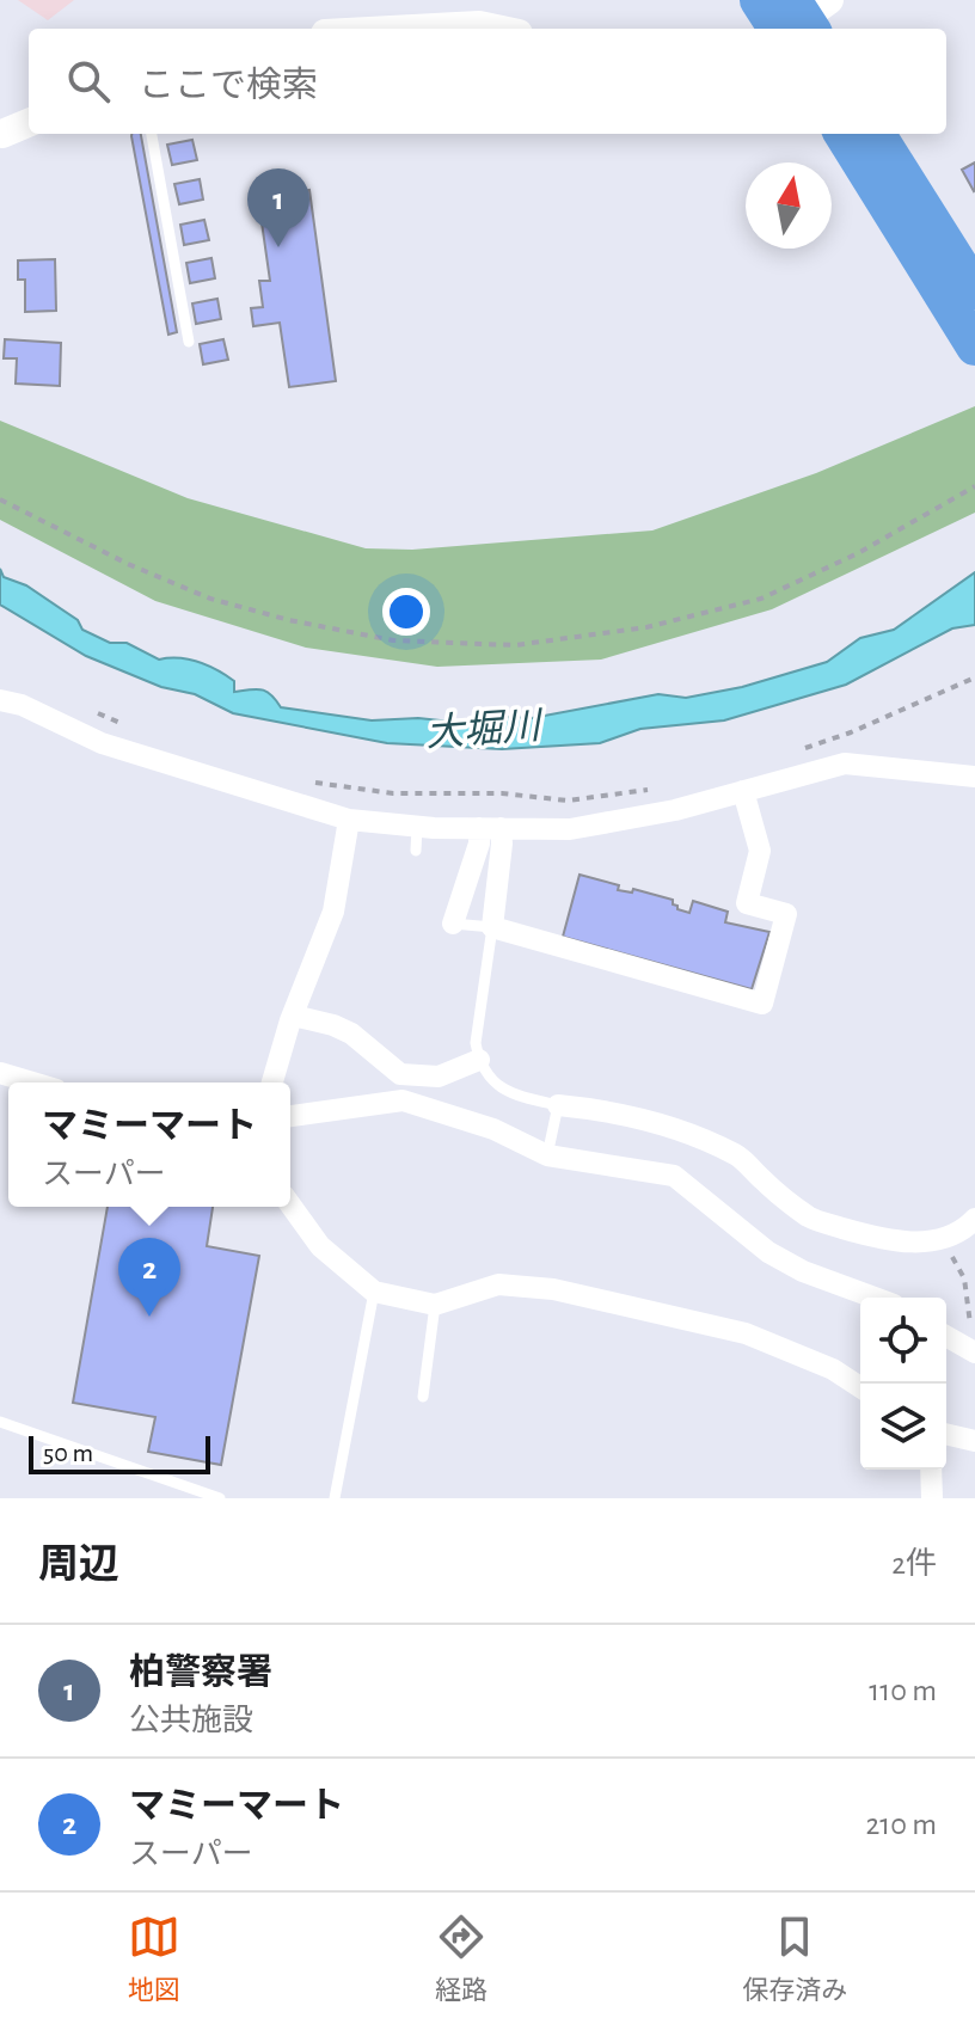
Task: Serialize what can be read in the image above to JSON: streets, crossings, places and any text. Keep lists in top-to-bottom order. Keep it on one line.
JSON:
{"water":["大堀川"],"scale_bar":"50 m","north":"top","page":{"search":"ここで検索","pins":["1","2"],"popup":["マミーマート","スーパー"],"scale":"50 m","heading":["周辺","2件"],"list":[{"mark":"1","name":"柏警察署","note":"公共施設","value":"110 m"},{"mark":"2","name":"マミーマート","note":"スーパー","value":"210 m"}],"nav":["地図","経路","保存済み"]}}
